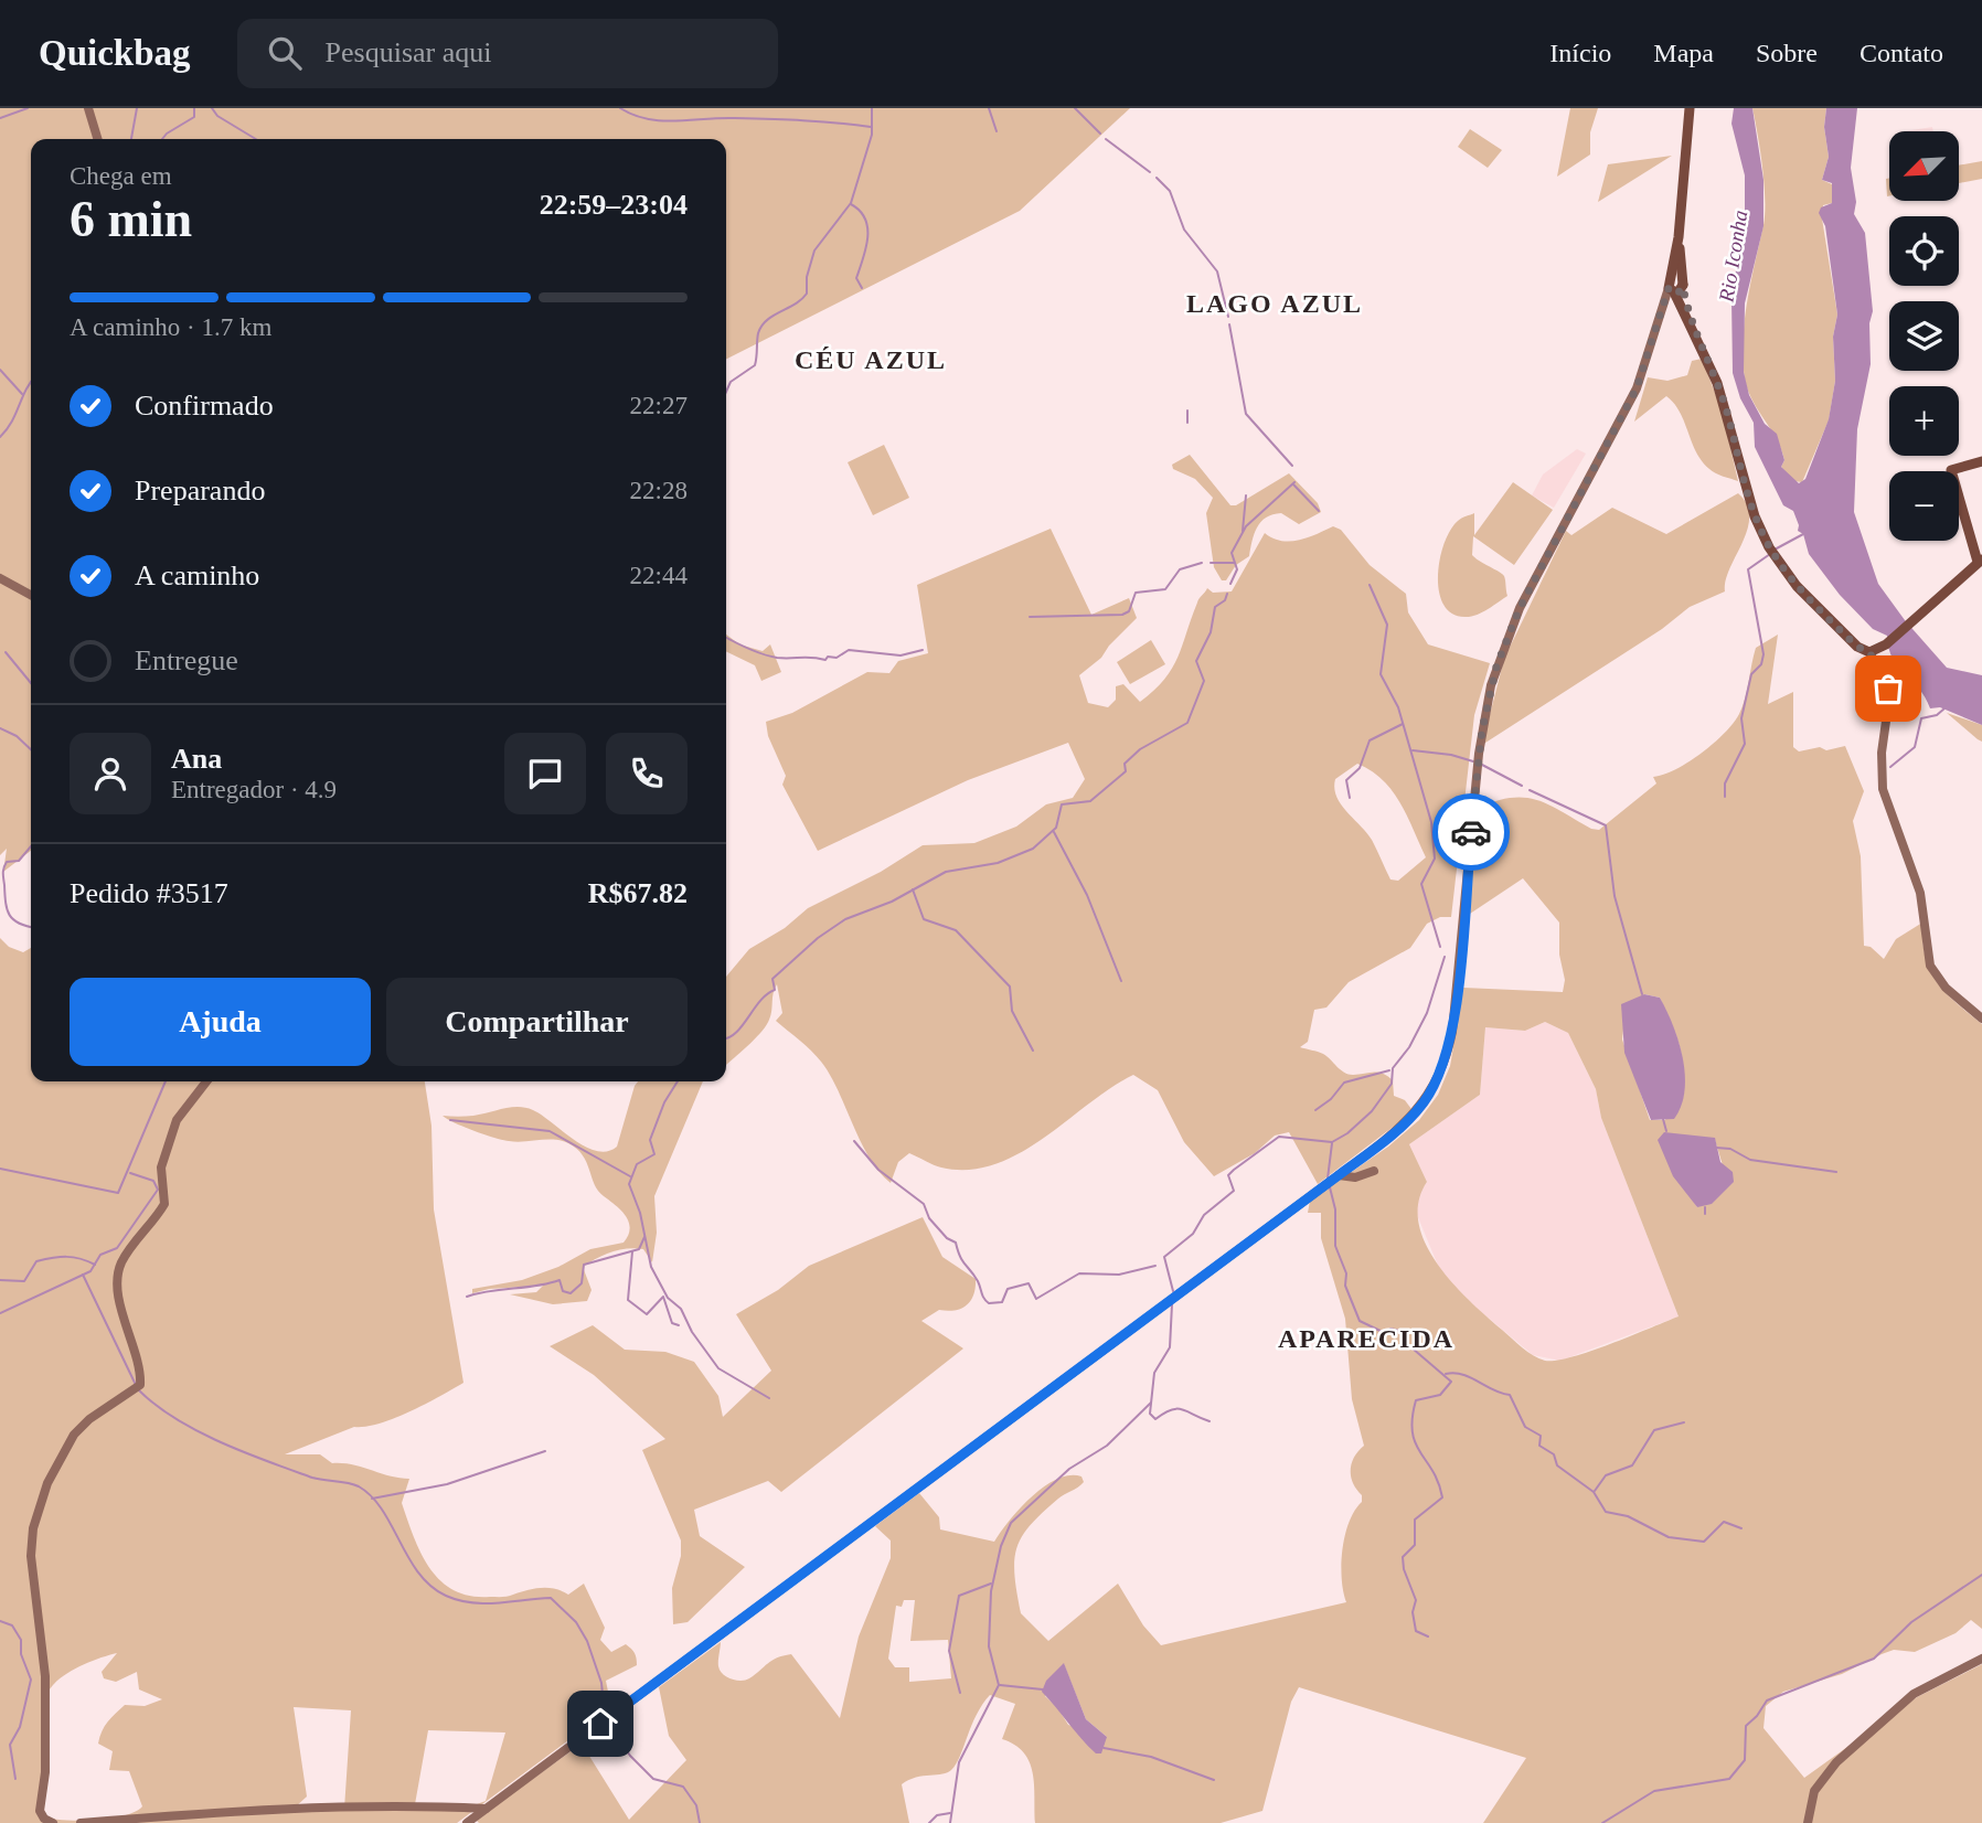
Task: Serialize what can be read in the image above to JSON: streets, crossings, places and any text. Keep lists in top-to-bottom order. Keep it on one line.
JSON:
{"districts":["LAGO AZUL","CÉU AZUL","APARECIDA"],"water":["Rio Iconha"],"north":"bottom left","page":{"header":"Quickbag","search":"Pesquisar aqui","nav":["Início","Mapa","Sobre","Contato"],"map_buttons":["+","−"],"heading":["6 min","Chega em","22:59–23:04"],"panel":["Ana","Entregador · 4.9","Pedido #3517","R$67.82"],"bar":"A caminho · 1.7 km","list":[["Confirmado","22:27"],["Preparando","22:28"],["A caminho","22:44"],"Entregue"],"buttons":["Ajuda","Compartilhar"]}}
